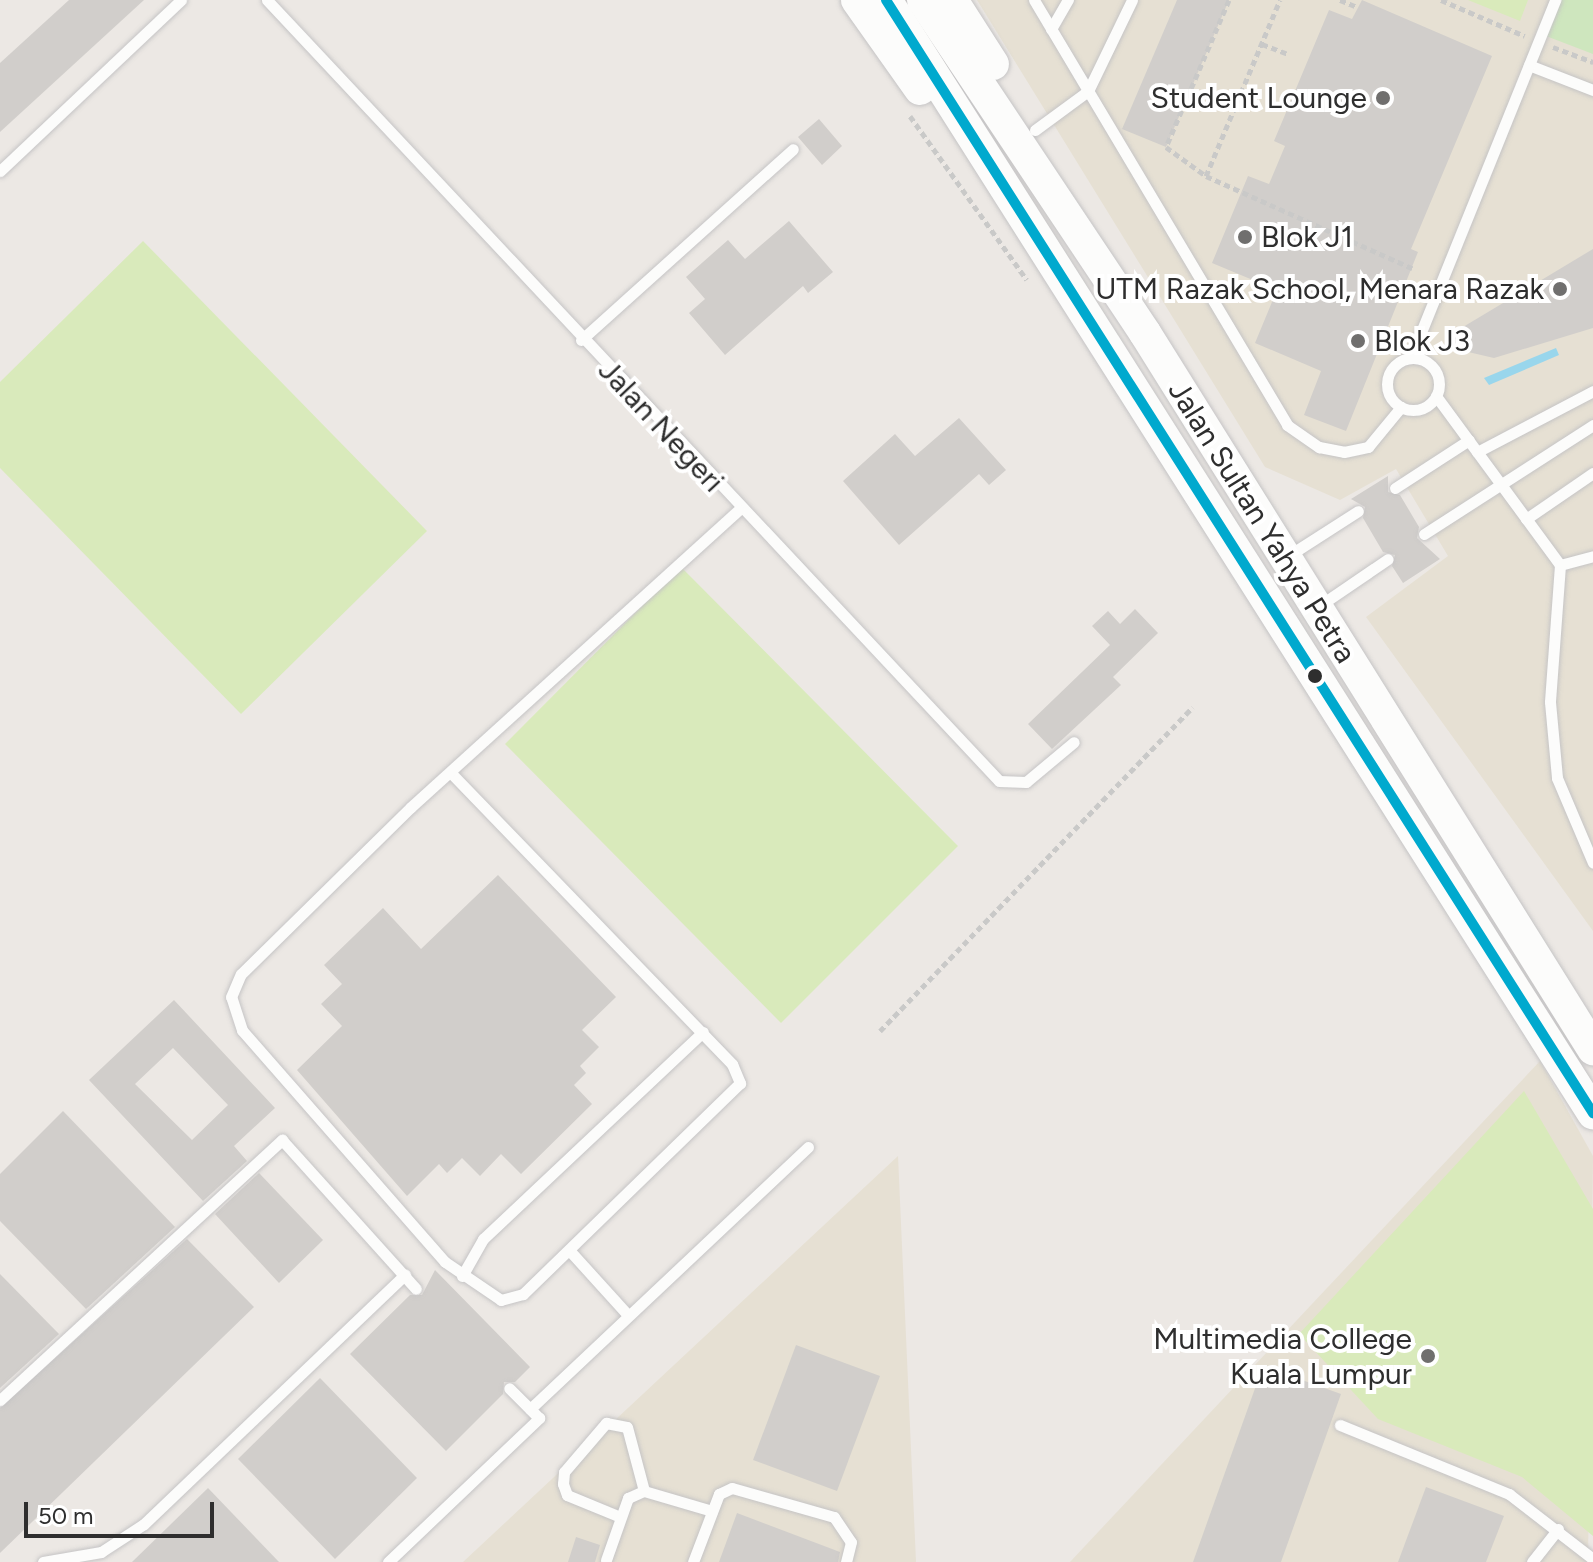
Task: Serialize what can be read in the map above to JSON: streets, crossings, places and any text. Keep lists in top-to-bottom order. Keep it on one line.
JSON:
{"streets":{"main road":["Jalan Sultan Yahya Petra"],"lane":["Jalan Negeri"]},"places":["Student Lounge","Blok J1","UTM Razak School, Menara Razak","Blok J3","Multimedia College Kuala Lumpur"],"scale_bar":"50 m"}
